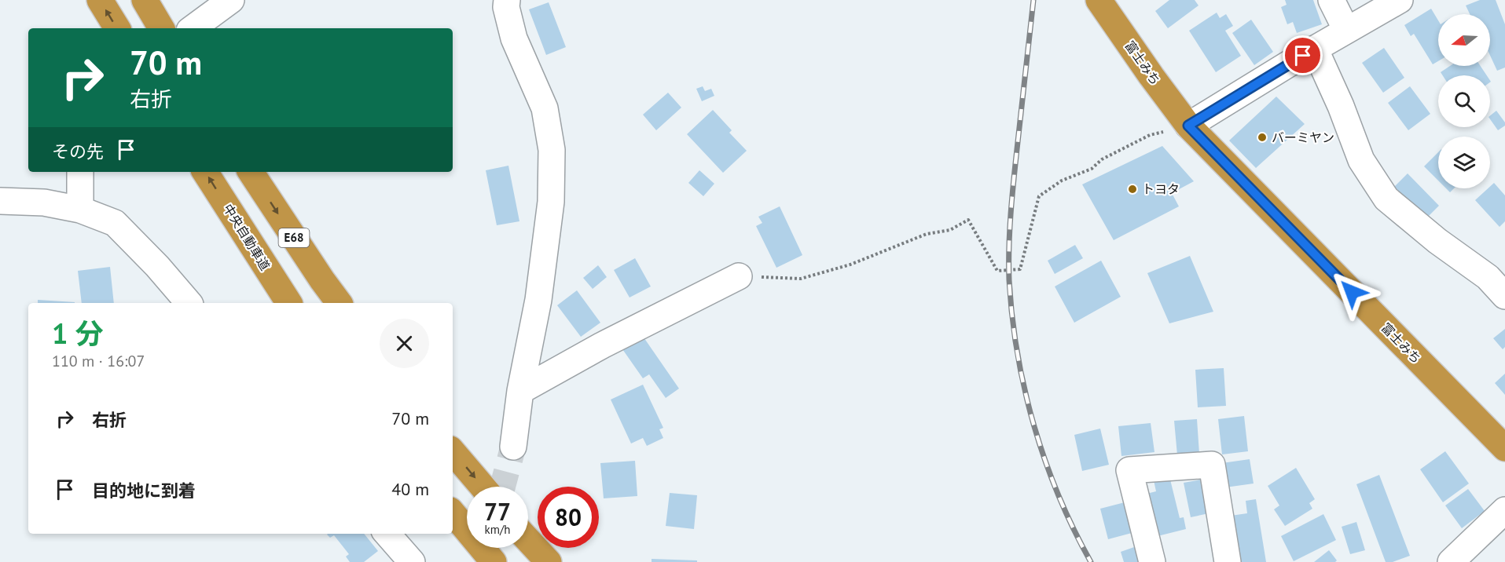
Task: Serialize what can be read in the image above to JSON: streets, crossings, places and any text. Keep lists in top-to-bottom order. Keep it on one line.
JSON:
{"streets":{"highway":["富士みち","中央自動車道","E68"]},"places":["バーミヤン","トヨタ"],"north":"left","page":{"turn":["70 m","右折"],"then":"その先","heading":["1 分","110 m · 16:07"],"list":[{"name":"右折","value":"70 m"},{"name":"目的地に到着","value":"40 m"}],"speed":"77 km/h","limit":"80"}}
